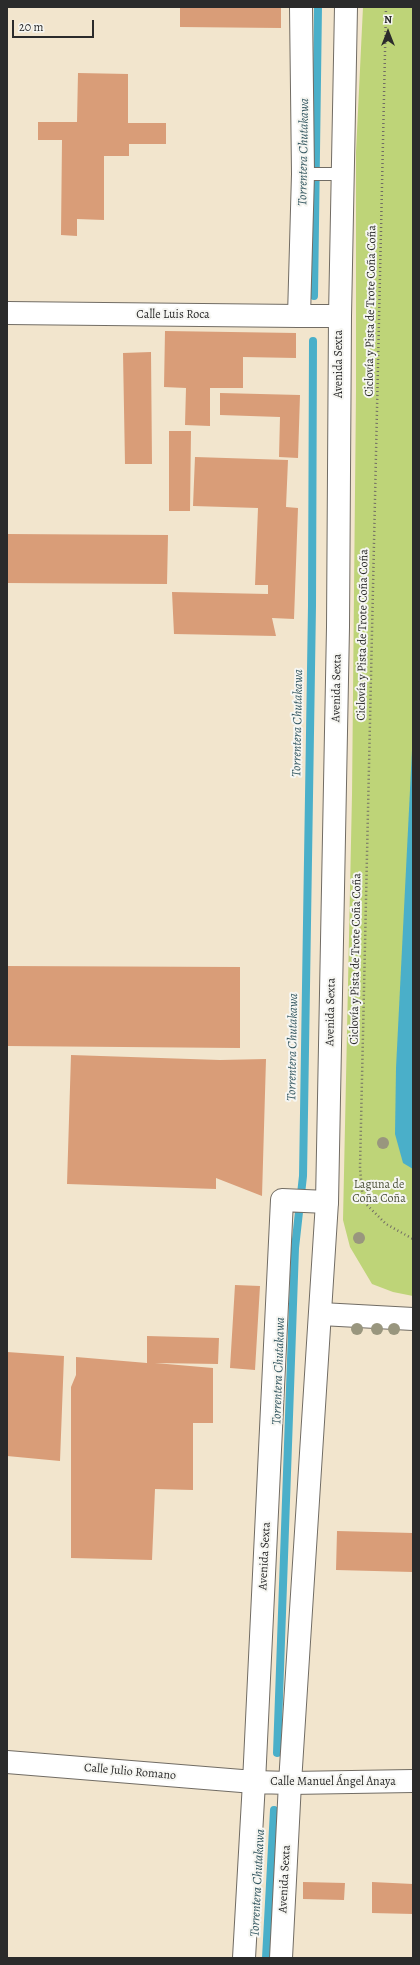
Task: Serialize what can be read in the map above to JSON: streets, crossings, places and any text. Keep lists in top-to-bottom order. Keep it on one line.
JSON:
{"streets":{"main road":["Calle Luis Roca","Avenida Sexta","Calle Julio Romano","Calle Manuel Ángel Anaya"],"path":["Ciclovía y Pista de Trote Coña Coña"]},"crossings":[["Calle Luis Roca","Avenida Sexta"],["Avenida Sexta","Calle Julio Romano"],["Avenida Sexta","Calle Manuel Ángel Anaya"],["Calle Julio Romano","Calle Manuel Ángel Anaya"]],"water":["Torrentera Chutakawa"],"parks":["Laguna de Coña Coña"],"scale_bar":"20 m","north":"top"}
